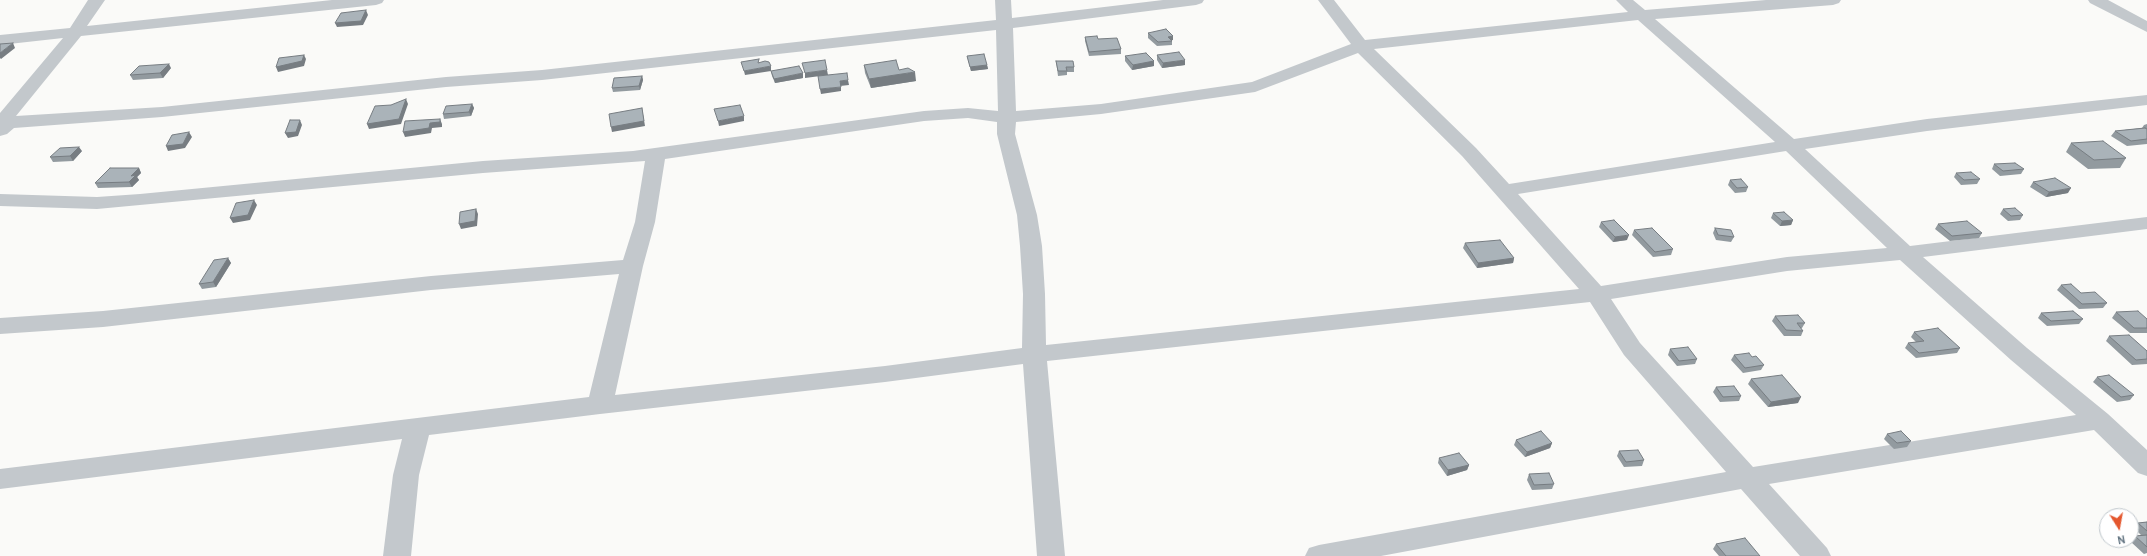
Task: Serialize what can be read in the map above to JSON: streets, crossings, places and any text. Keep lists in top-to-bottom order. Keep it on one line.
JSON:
{"north":"bottom"}
